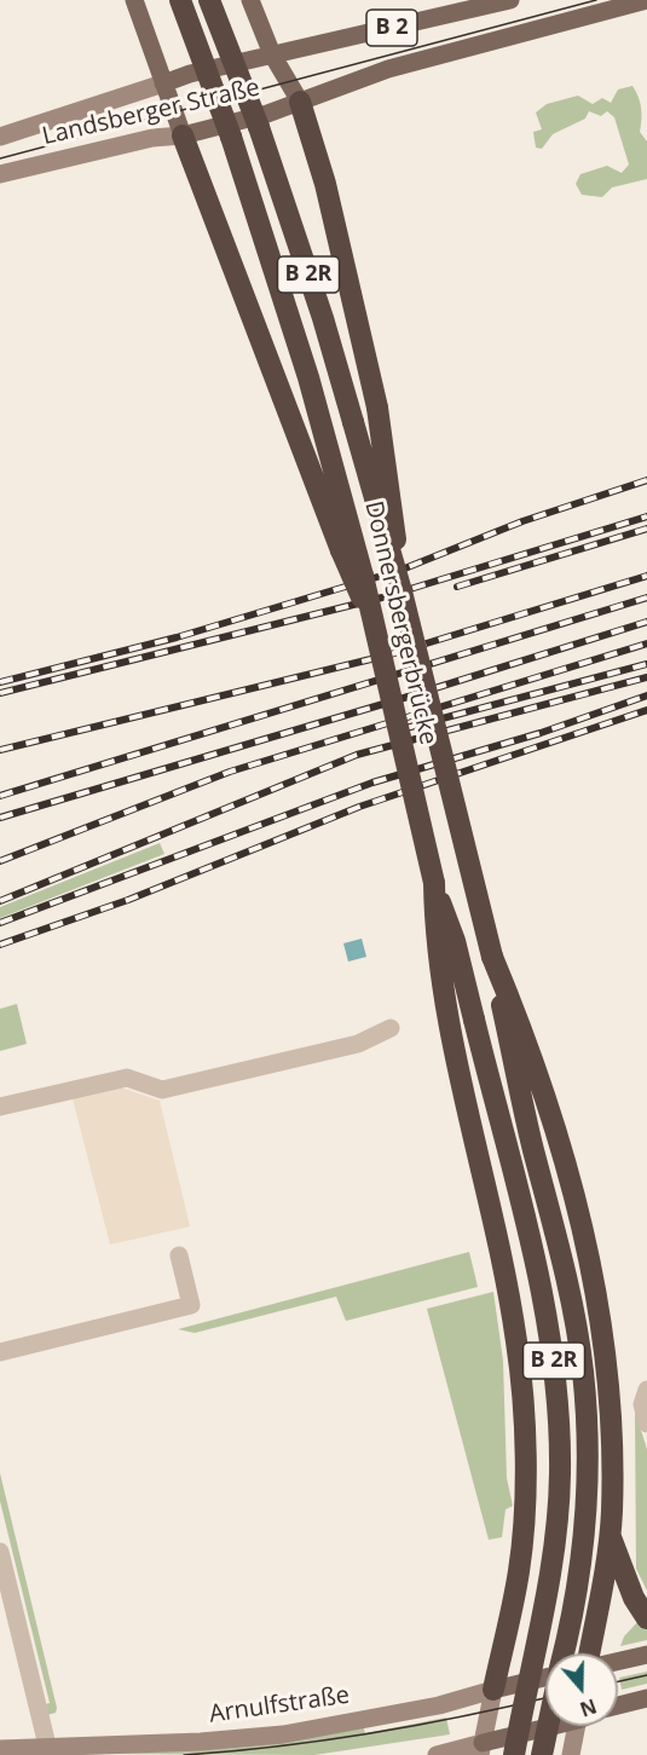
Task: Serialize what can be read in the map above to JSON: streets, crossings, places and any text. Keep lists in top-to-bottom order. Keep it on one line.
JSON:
{"streets":{"highway":["B 2R","Donnersbergerbrücke"],"main road":["B 2","Landsberger Straße","Arnulfstraße"]},"crossings":[["B 2R","Donnersbergerbrücke"]],"north":"bottom"}
